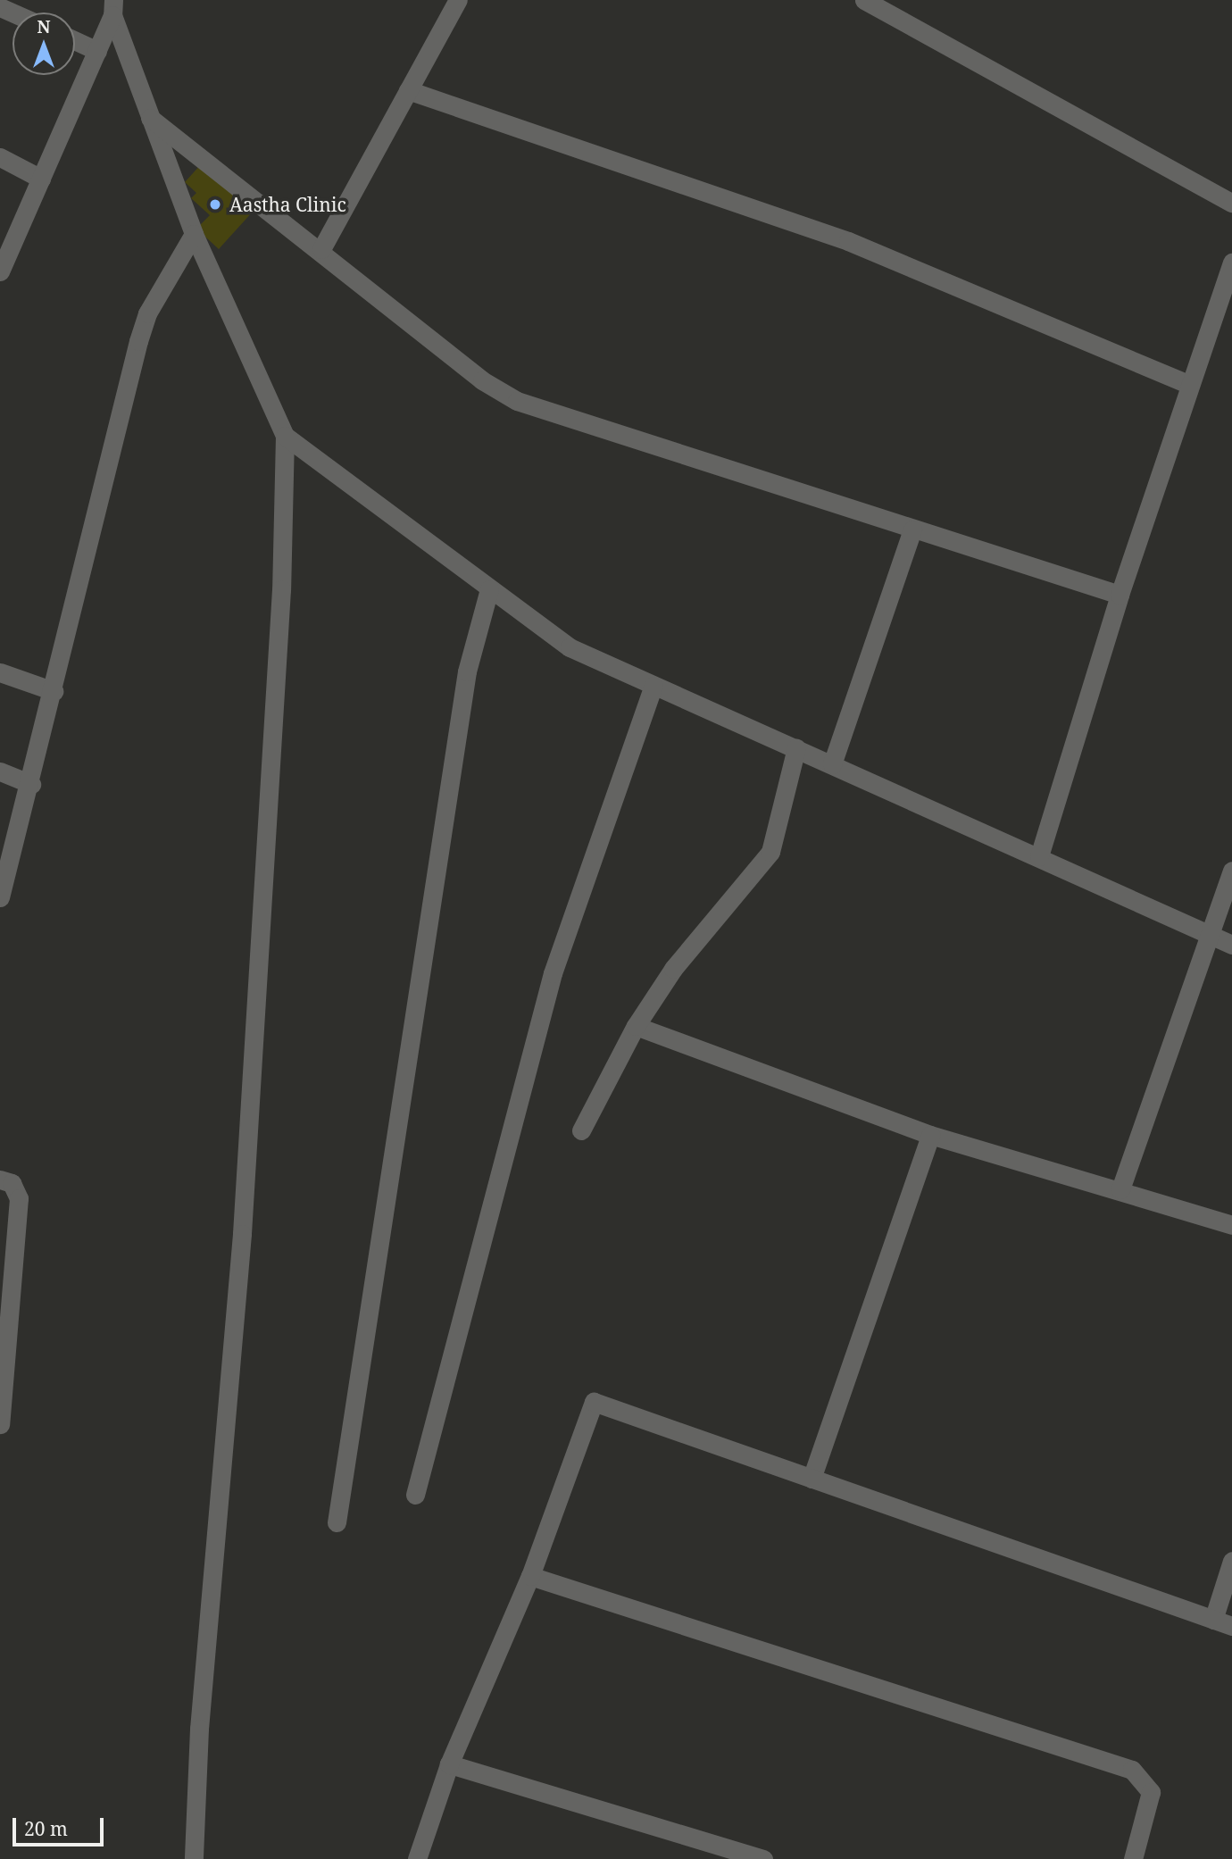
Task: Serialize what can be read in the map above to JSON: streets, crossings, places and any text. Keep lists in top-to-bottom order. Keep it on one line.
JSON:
{"places":["Aastha Clinic"],"scale_bar":"20 m","north":"top"}
